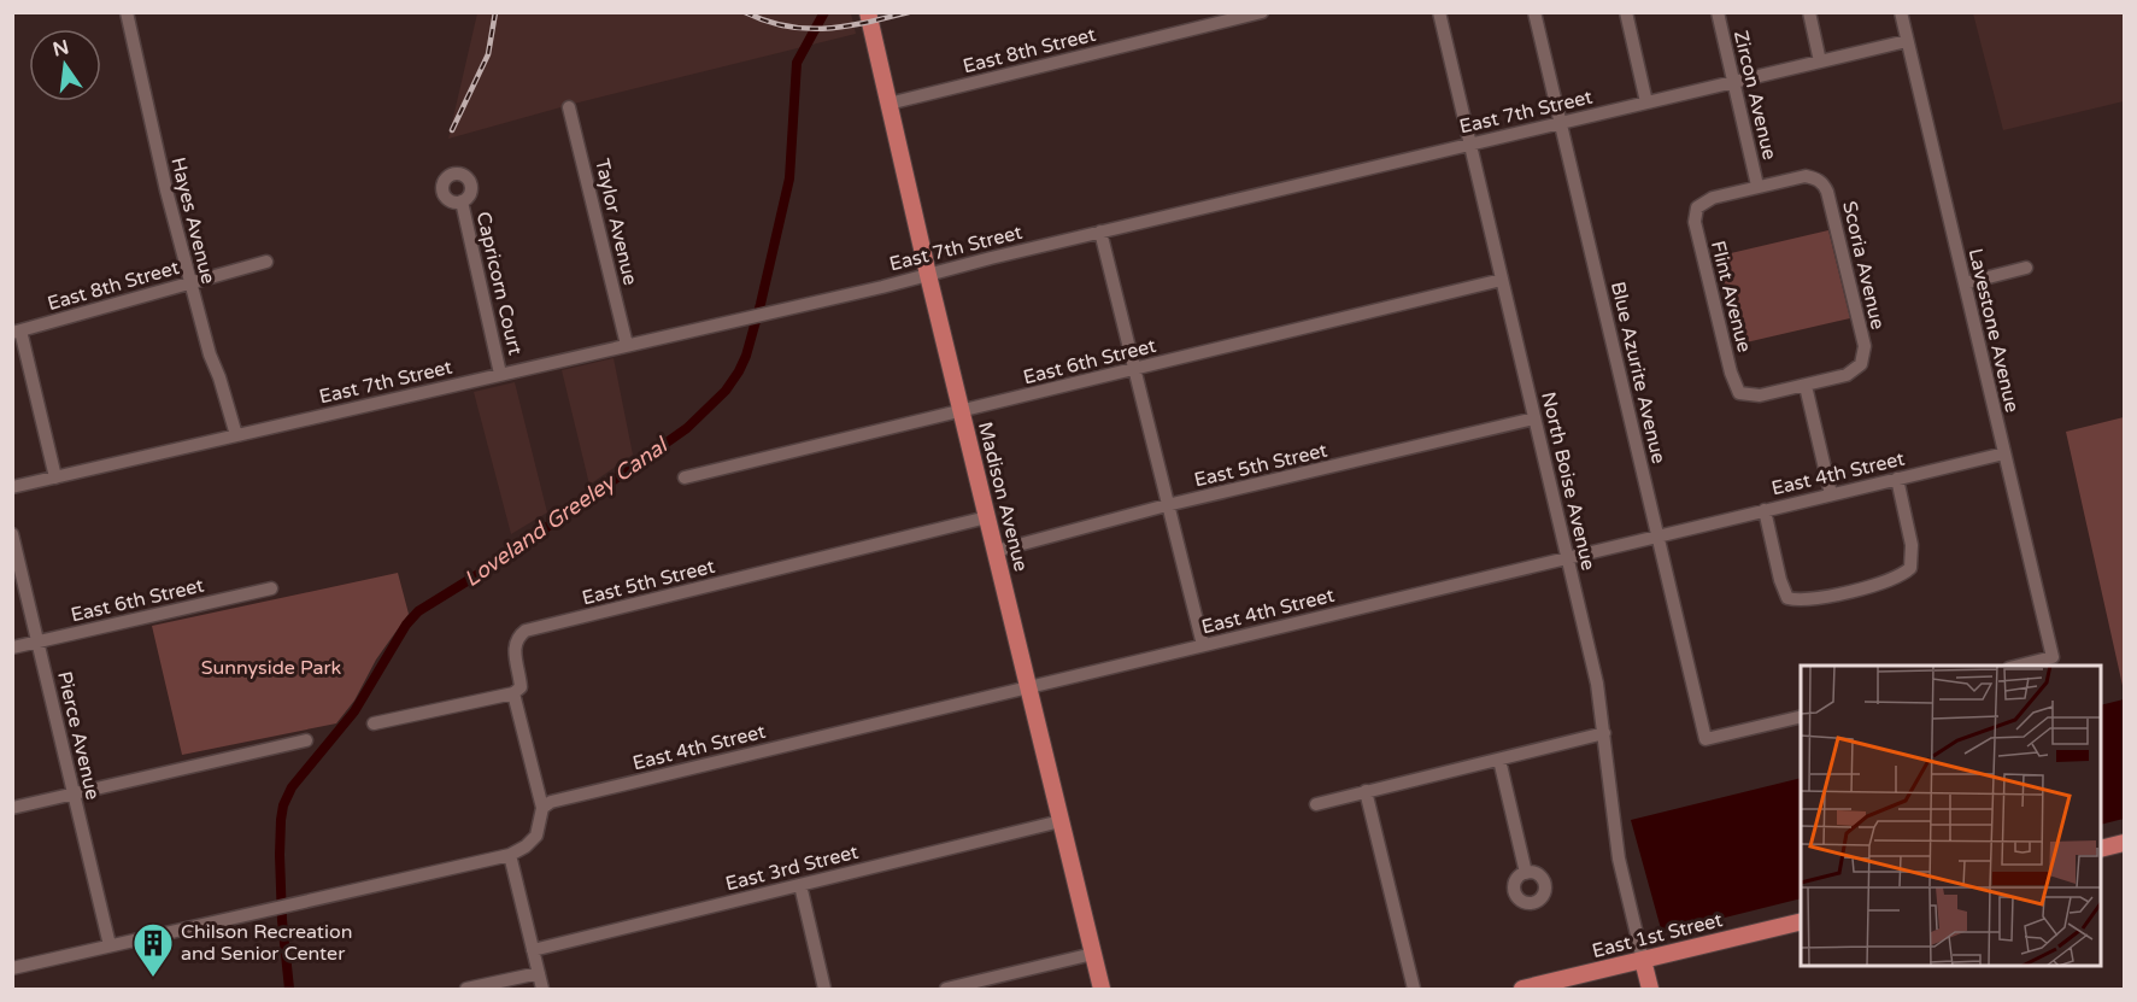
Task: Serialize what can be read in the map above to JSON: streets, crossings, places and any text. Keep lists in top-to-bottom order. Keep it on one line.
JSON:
{"streets":{"main road":["Madison Avenue","East 1st Street"],"street":["East 8th Street","Zircon Avenue","East 7th Street","Hayes Avenue","Taylor Avenue","Scoria Avenue","Capricorn Court","Flint Avenue","Lavestone Avenue","East 6th Street","Blue Azurite Avenue","East 5th Street","East 4th Street","North Boise Avenue","Pierce Avenue","East 3rd Street"]},"crossings":[["East 8th Street","Hayes Avenue"],["East 8th Street","Madison Avenue"],["Zircon Avenue","East 7th Street"],["Zircon Avenue","Scoria Avenue"],["Zircon Avenue","Flint Avenue"],["East 7th Street","Hayes Avenue"],["East 7th Street","Taylor Avenue"],["East 7th Street","Capricorn Court"],["East 7th Street","Lavestone Avenue"],["East 7th Street","Blue Azurite Avenue"],["East 7th Street","North Boise Avenue"],["East 7th Street","Madison Avenue"],["Scoria Avenue","Flint Avenue"],["Lavestone Avenue","East 4th Street"],["East 6th Street","North Boise Avenue"],["East 6th Street","Madison Avenue"],["East 6th Street","Pierce Avenue"],["Blue Azurite Avenue","East 4th Street"],["East 5th Street","North Boise Avenue"],["East 5th Street","Madison Avenue"],["East 4th Street","North Boise Avenue"],["East 4th Street","Madison Avenue"],["North Boise Avenue","East 1st Street"],["Madison Avenue","East 3rd Street"]],"water":["Loveland Greeley Canal"],"parks":["Sunnyside Park"],"places":{"building":["Chilson Recreation and Senior Center"]},"north":"top"}
